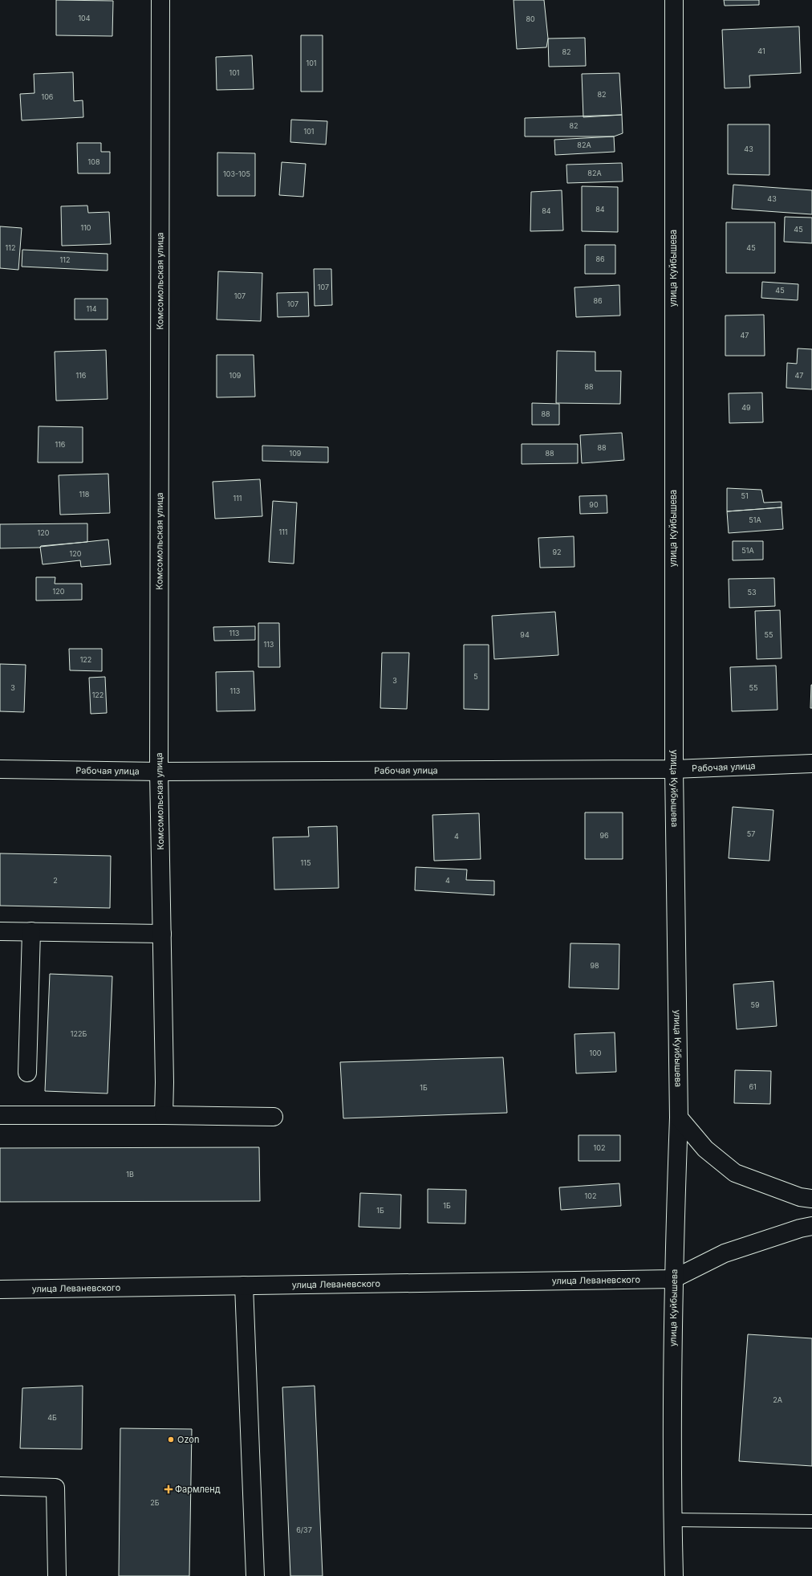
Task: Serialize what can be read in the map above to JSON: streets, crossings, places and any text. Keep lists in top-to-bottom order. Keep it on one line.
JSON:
{"streets":{"street":["улица Куйбышева","Комсомольская улица","Рабочая улица","улица Леваневского"]},"crossings":[["улица Куйбышева","Рабочая улица"],["улица Куйбышева","улица Леваневского"],["Комсомольская улица","Рабочая улица"]],"places":{"other":["Ozon"],"health":["Фармленд"]},"house_numbers":["104","80","41","82","101","101","82","106","82","101","82А","43","108","82А","103-105","43","84","84","110","45","112","45","86","112","107","45","107","86","107","114","47","116","109","47","88","49","88","116","88","109","88","118","51","111","90","51А","111","120","51А","92","120","120","53","113","94","55","113","122","5","3","3","55","113","122","57","96","4","115","2","4","98","59","122Б","100","61","1Б","102","1В","102","1Б","1Б","2А","4Б","2Б","6/37"]}
